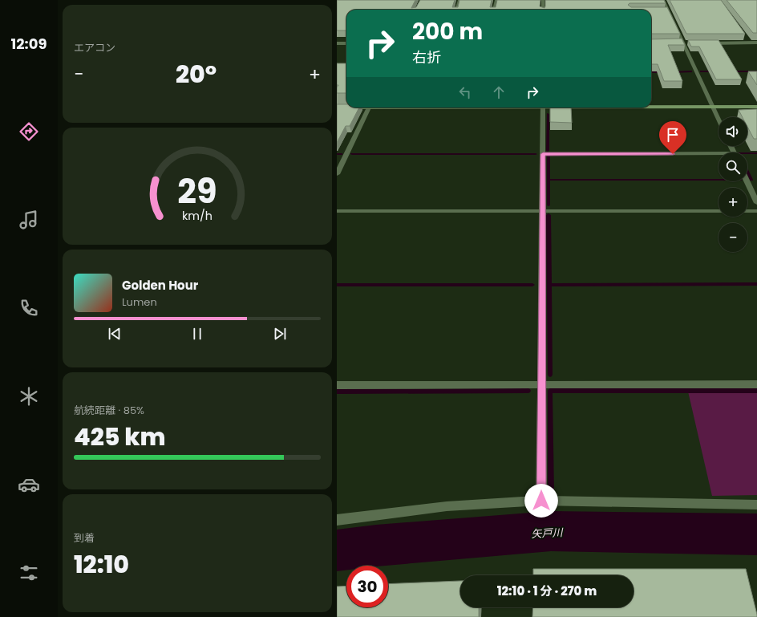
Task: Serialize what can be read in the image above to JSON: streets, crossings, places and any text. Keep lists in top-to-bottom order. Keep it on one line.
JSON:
{"water":["矢戸川"],"page":{"tabs":"12:09","tile":["エアコン",["航続距離 · 85%","425 km"],["到着","12:10"]],"turn":["200 m","右折"],"heat":["−","20°","+"],"map_buttons":["+","−"],"song":["Golden Hour","Lumen"],"limit":"30","trip":"12:10 · 1 分 · 270 m","gauge":["29","km/h"]}}
